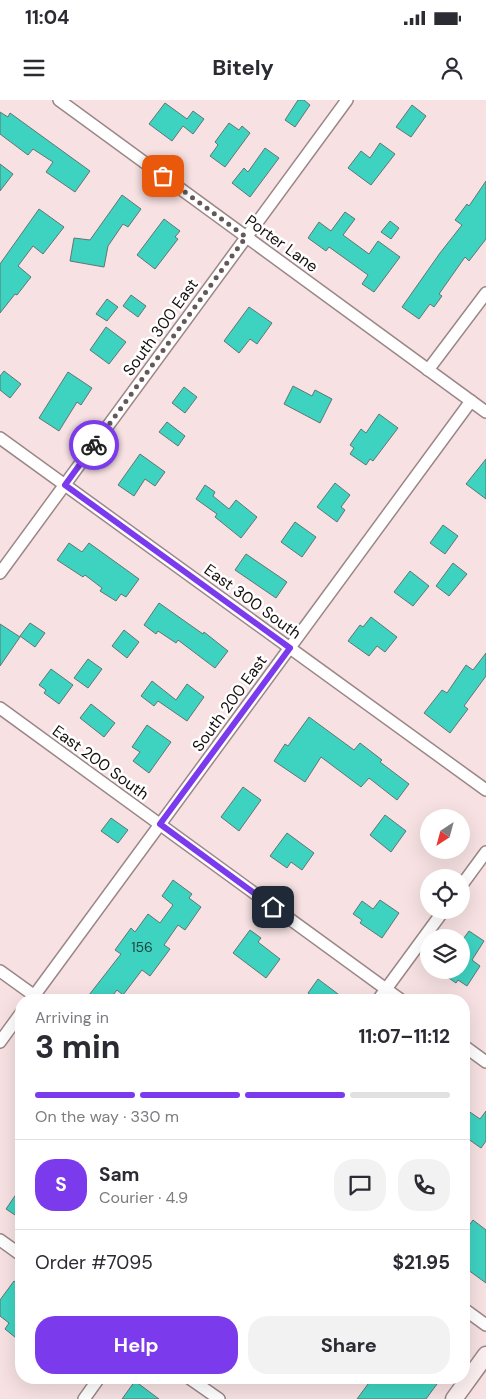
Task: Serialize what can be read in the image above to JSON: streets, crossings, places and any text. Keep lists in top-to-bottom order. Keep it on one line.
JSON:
{"streets":{"street":["Porter Lane","South 300 East","East 300 South","South 200 East","East 200 South"]},"crossings":[["Porter Lane","South 300 East"],["Porter Lane","South 200 East"],["South 300 East","East 300 South"],["East 300 South","South 200 East"],["South 200 East","East 200 South"]],"house_numbers":["156"],"north":"bottom left","page":{"status":"11:04","header":"Bitely","heading":["3 min","Arriving in","11:07–11:12"],"panel":["Sam","Courier · 4.9","Order #7095","$21.95"],"bar":"On the way · 330 m","round":"S","buttons":["Help","Share"]}}
